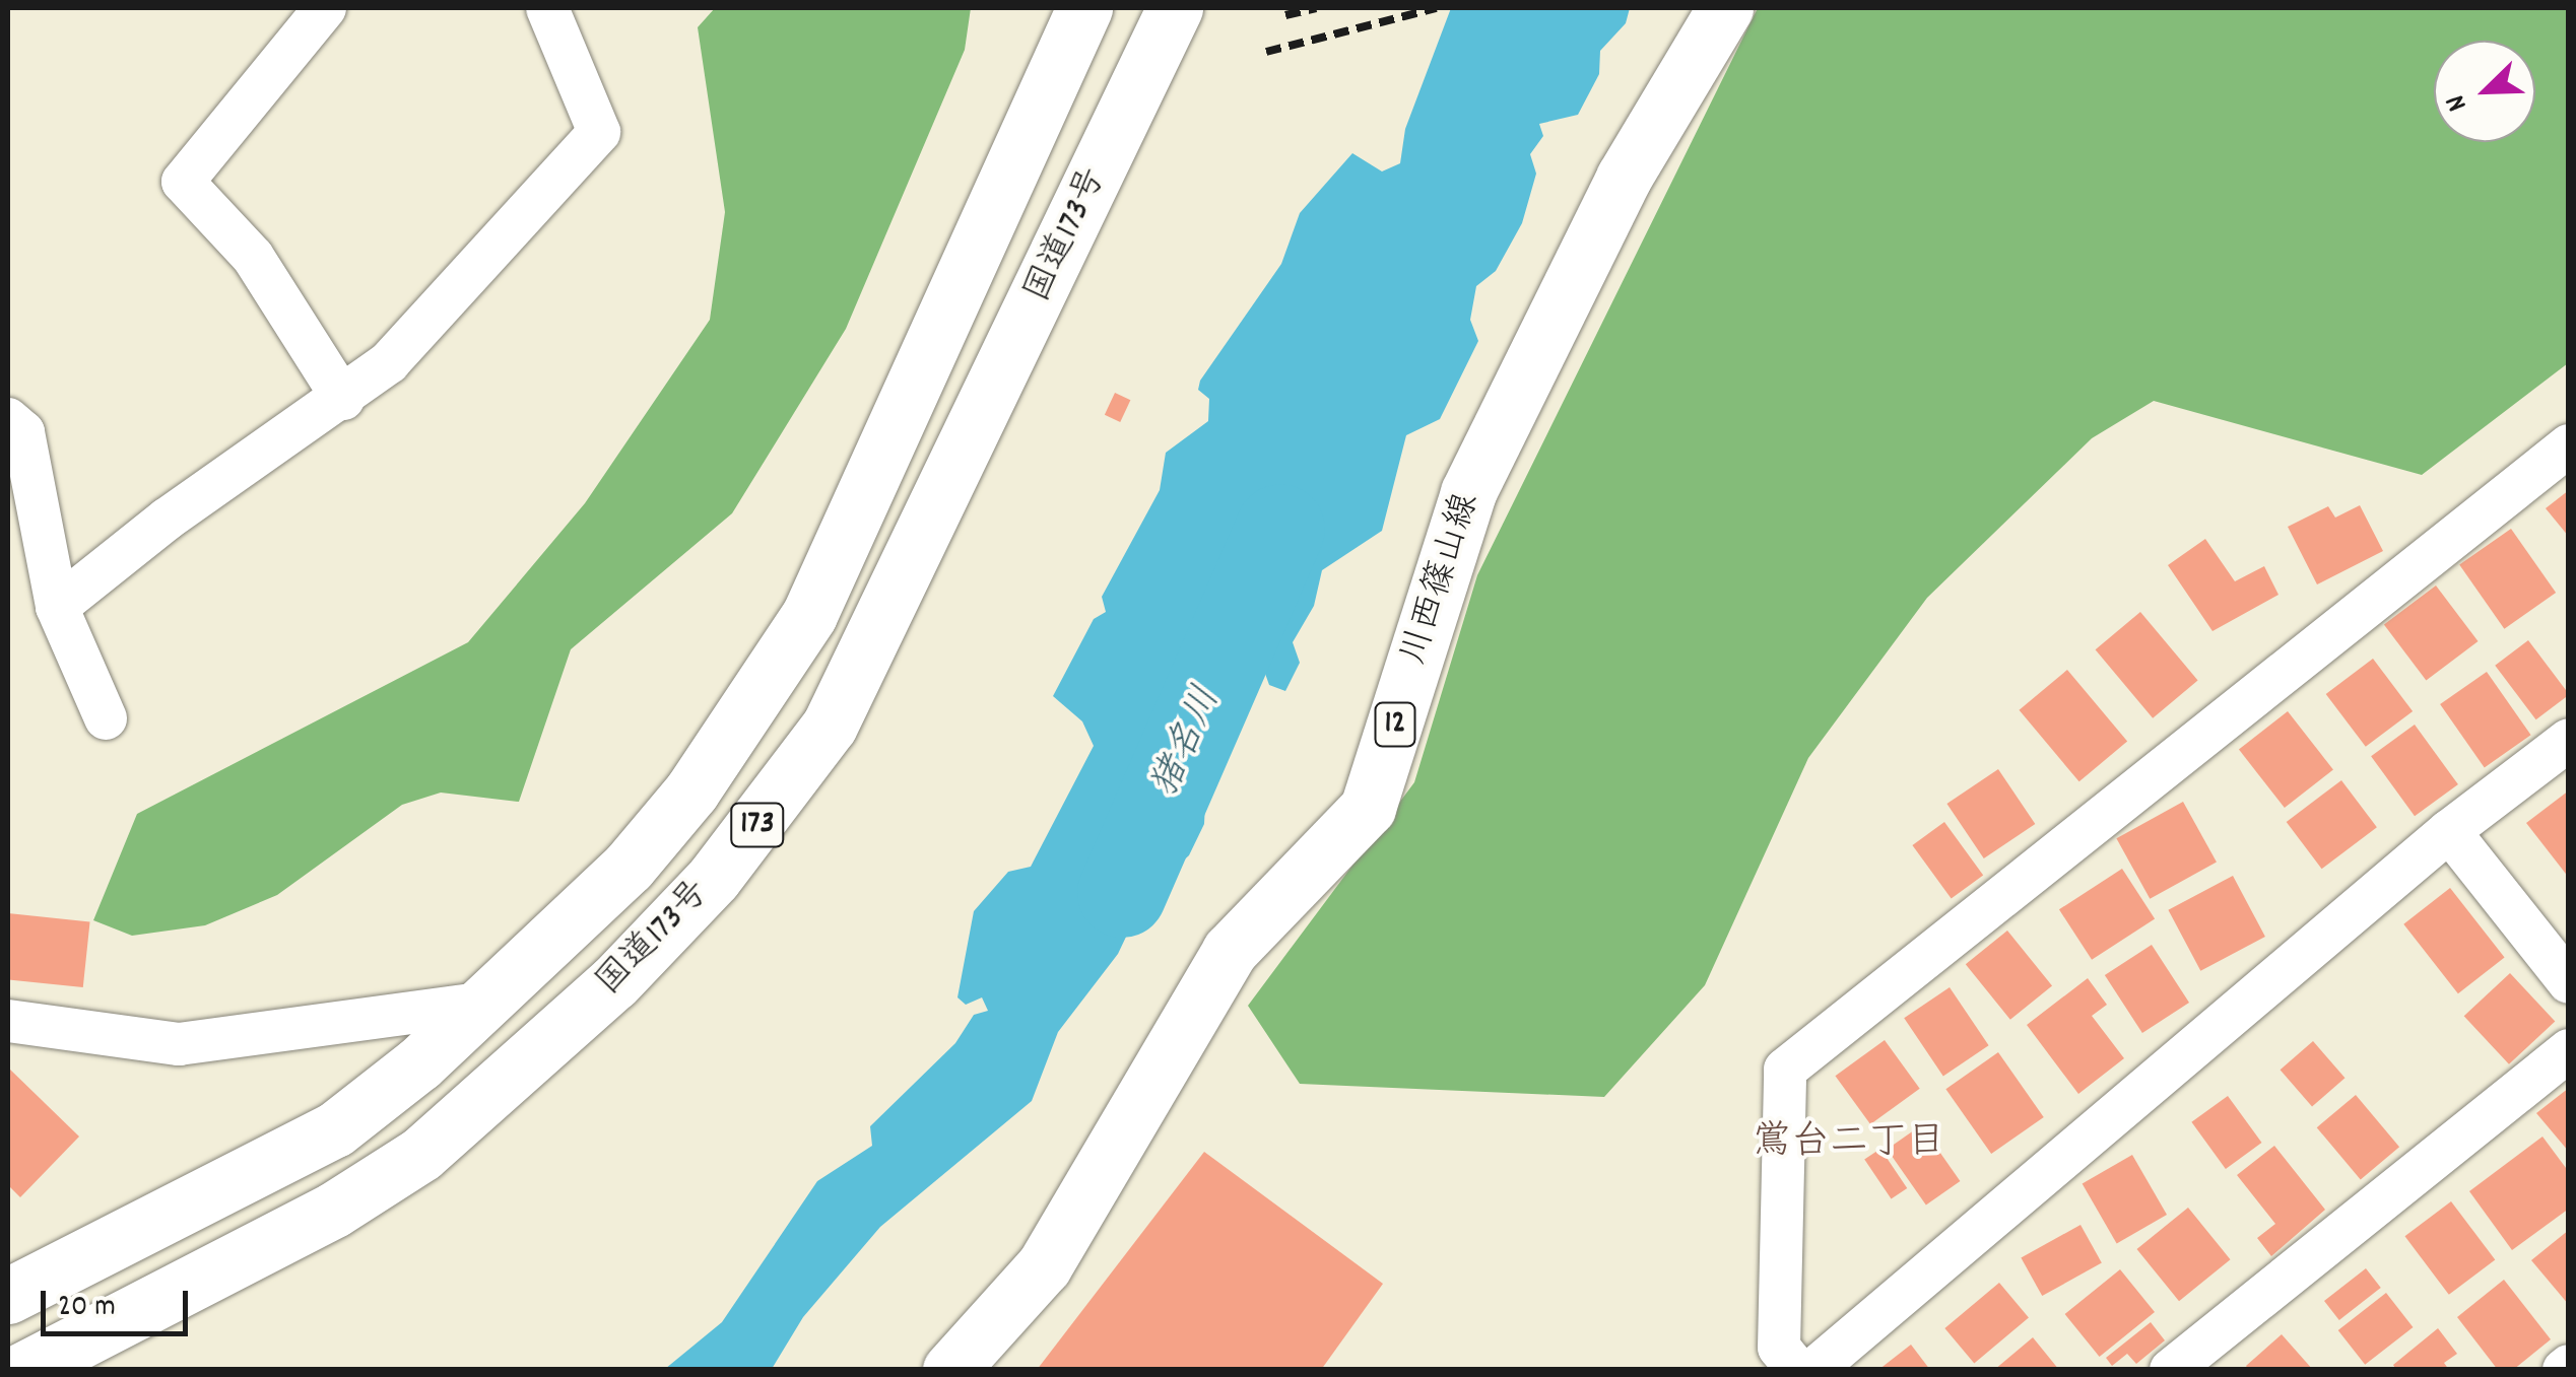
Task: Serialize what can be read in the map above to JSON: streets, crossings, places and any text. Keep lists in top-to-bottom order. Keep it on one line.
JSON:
{"streets":{"main road":["国道173号","川西篠山線","12","173"]},"districts":["鴬台二丁目"],"water":["猪名川"],"scale_bar":"20 m","north":"bottom left"}
